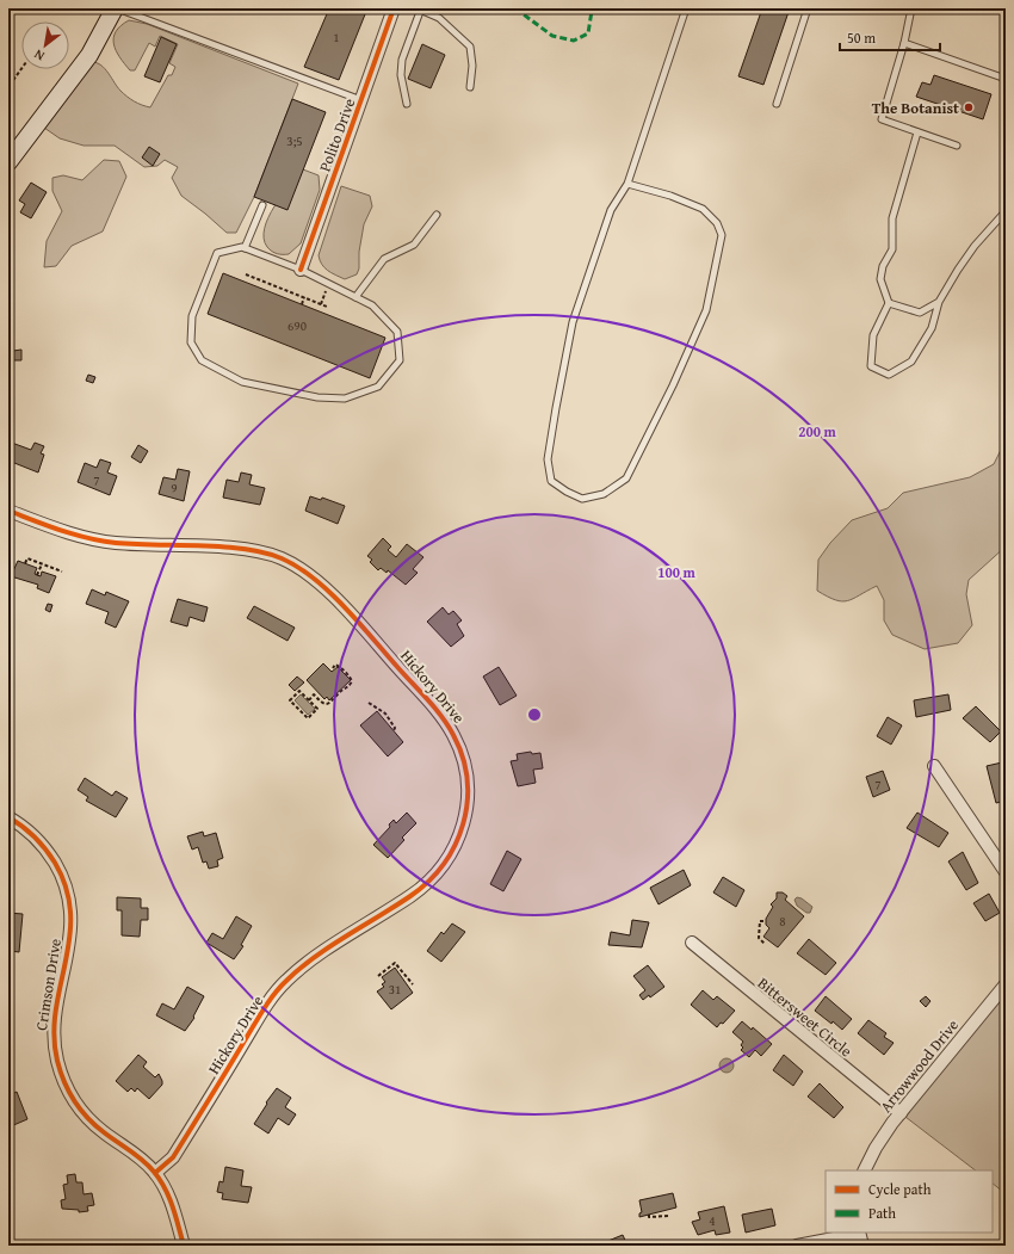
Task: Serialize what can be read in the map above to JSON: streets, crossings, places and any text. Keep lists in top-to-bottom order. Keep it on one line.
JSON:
{"streets":{"street":["Polito Drive","Hickory Drive","Crimson Drive","Bittersweet Circle","Arrowwood Drive"]},"crossings":[["Hickory Drive","Crimson Drive"],["Bittersweet Circle","Arrowwood Drive"]],"places":["The Botanist"],"house_numbers":["1","3;5","690","7","9","7","8","31","4"],"legend":["Cycle path","Path"],"scale_bar":"50 m","north":"bottom left","rings":["200 m","100 m"]}
